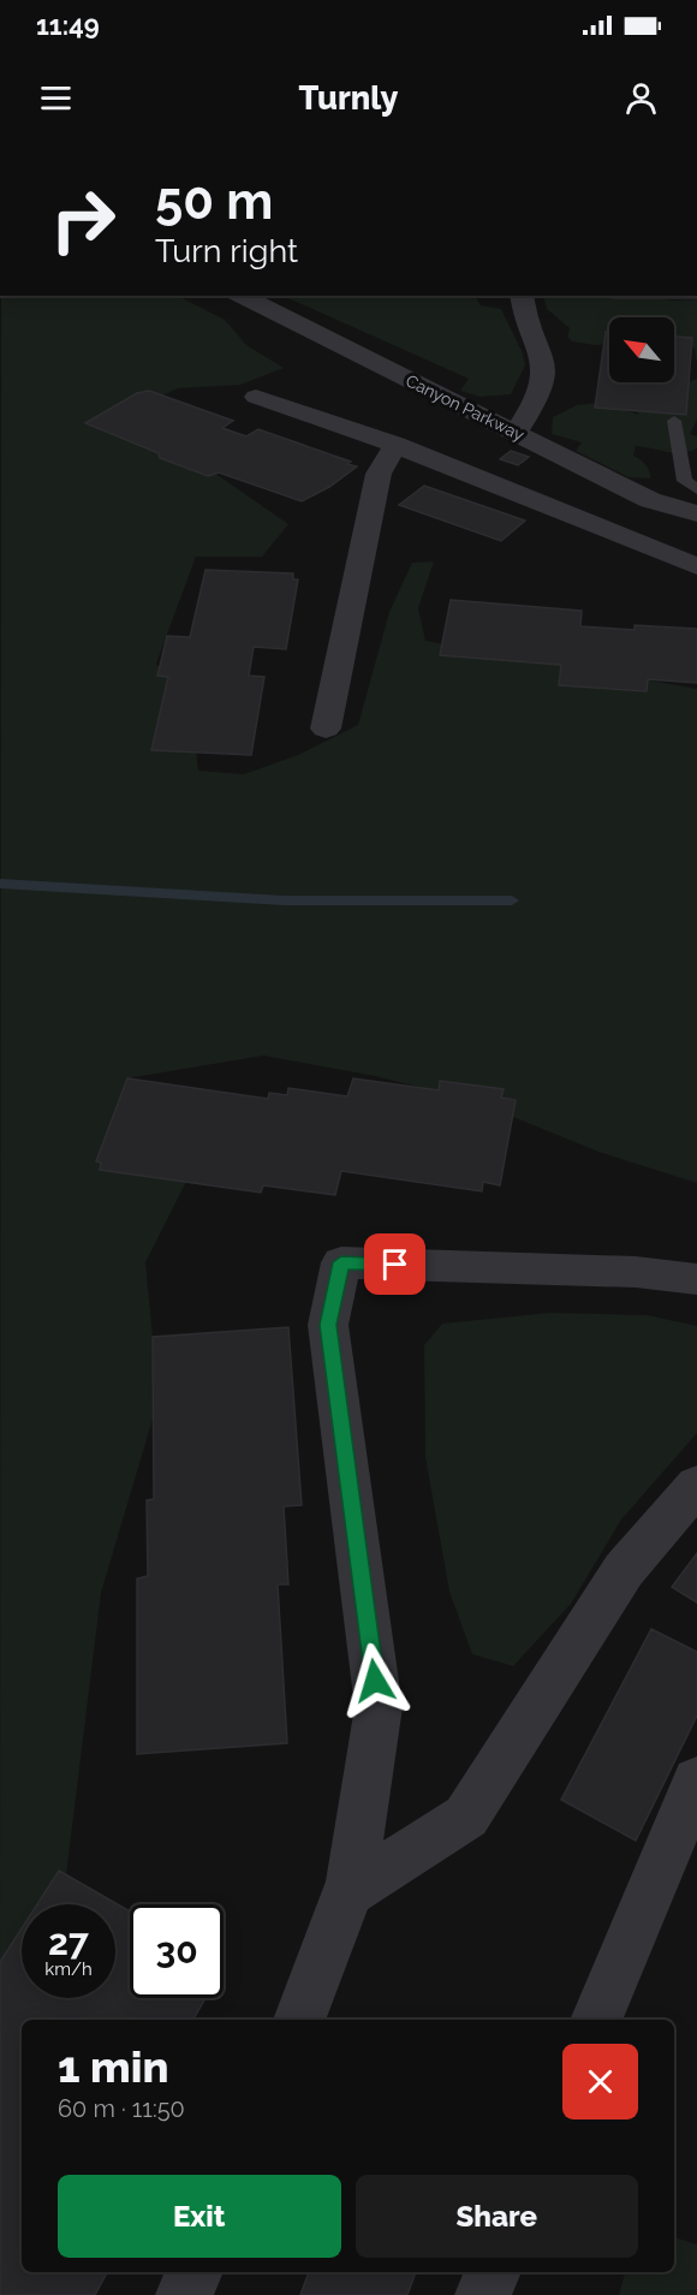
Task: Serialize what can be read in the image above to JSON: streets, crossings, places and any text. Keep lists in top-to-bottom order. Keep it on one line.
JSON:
{"streets":{"street":["Canyon Parkway"]},"north":"top left","page":{"status":"11:49","header":"Turnly","turn":["50 m","Turn right"],"speed":"27 km/h","limit":"30","heading":["1 min","60 m · 11:50"],"buttons":["Exit","Share"]}}
